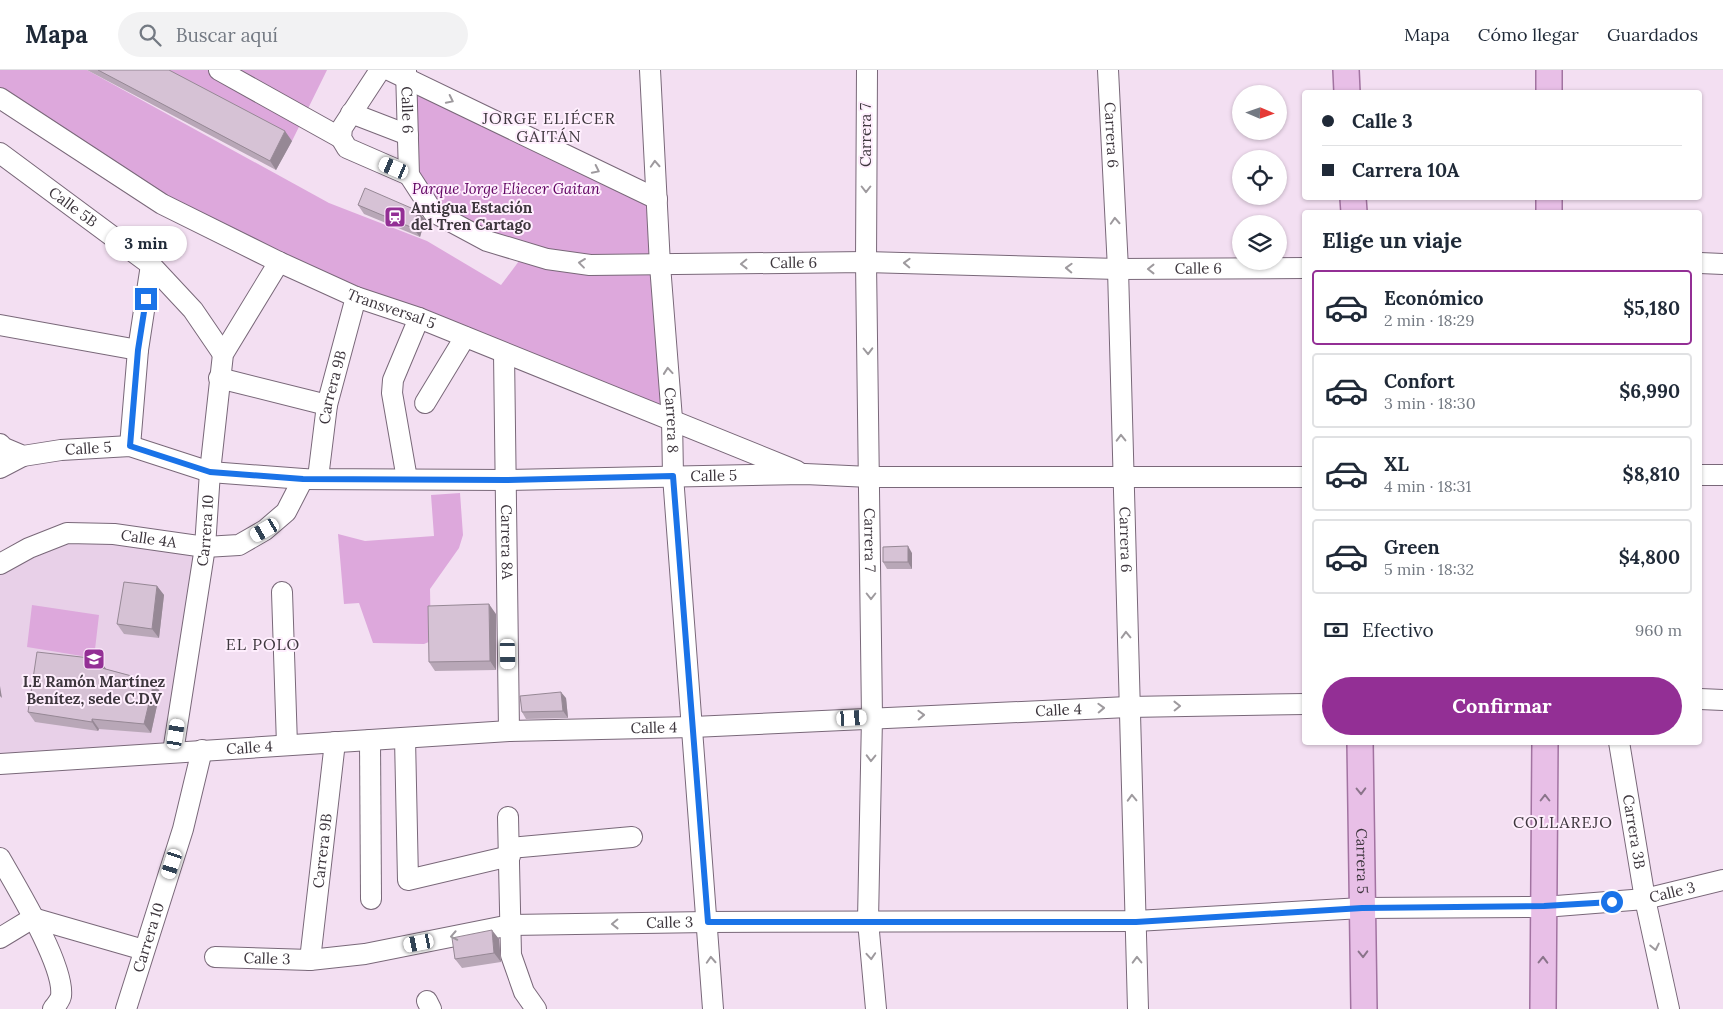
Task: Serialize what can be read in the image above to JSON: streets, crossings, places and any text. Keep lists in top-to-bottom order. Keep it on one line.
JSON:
{"streets":{"main road":["Carrera 5"],"street":["Calle 6","Carrera 7","Carrera 6","Calle 5B","Transversal 5","Carrera 9B","Carrera 8","Calle 5","Carrera 10","Calle 4A","Carrera 8A","Calle 4","Carrera 3B","Calle 3"]},"crossings":[["Calle 6","Carrera 7"],["Calle 6","Carrera 6"],["Calle 6","Carrera 8"],["Carrera 7","Calle 5"],["Carrera 7","Calle 4"],["Carrera 7","Calle 3"],["Carrera 6","Calle 5"],["Carrera 6","Calle 4"],["Carrera 6","Calle 3"],["Calle 5B","Carrera 10"],["Transversal 5","Carrera 9B"],["Transversal 5","Carrera 8"],["Transversal 5","Calle 5"],["Transversal 5","Carrera 10"],["Transversal 5","Carrera 8A"],["Carrera 9B","Calle 5"],["Carrera 9B","Calle 4A"],["Carrera 9B","Calle 4"],["Carrera 9B","Calle 3"],["Carrera 8","Calle 5"],["Carrera 8","Calle 4"],["Carrera 8","Calle 3"],["Calle 5","Carrera 10"],["Calle 5","Calle 4A"],["Calle 5","Carrera 8A"],["Carrera 10","Calle 4A"],["Carrera 10","Calle 4"],["Carrera 8A","Calle 4"],["Carrera 3B","Calle 3"],["Carrera 5","Calle 3"]],"one_way":["Calle 6","Carrera 7","Carrera 6","Carrera 8","Carrera 3B"],"districts":["JORGE ELIÉCER GAITÁN","EL POLO","COLLAREJO"],"parks":["Parque Jorge Eliecer Gaitan"],"places":{"station":["Antigua Estación del Tren Cartago"],"school or university":["I.E Ramón Martínez Benítez, sede C.D.V"]},"north":"right","page":{"header":"Mapa","search":"Buscar aquí","nav":["Mapa","Cómo llegar","Guardados"],"banner":["Calle 3","Carrera 10A"],"heading":"Elige un viaje","bubble":"3 min","list":[{"name":"Económico","note":"2 min · 18:29","value":"$5,180"},{"name":"Confort","note":"3 min · 18:30","value":"$6,990"},{"name":"XL","note":"4 min · 18:31","value":"$8,810"},{"name":"Green","note":"5 min · 18:32","value":"$4,800"}],"pay":["Efectivo","960 m"],"buttons":"Confirmar"}}
